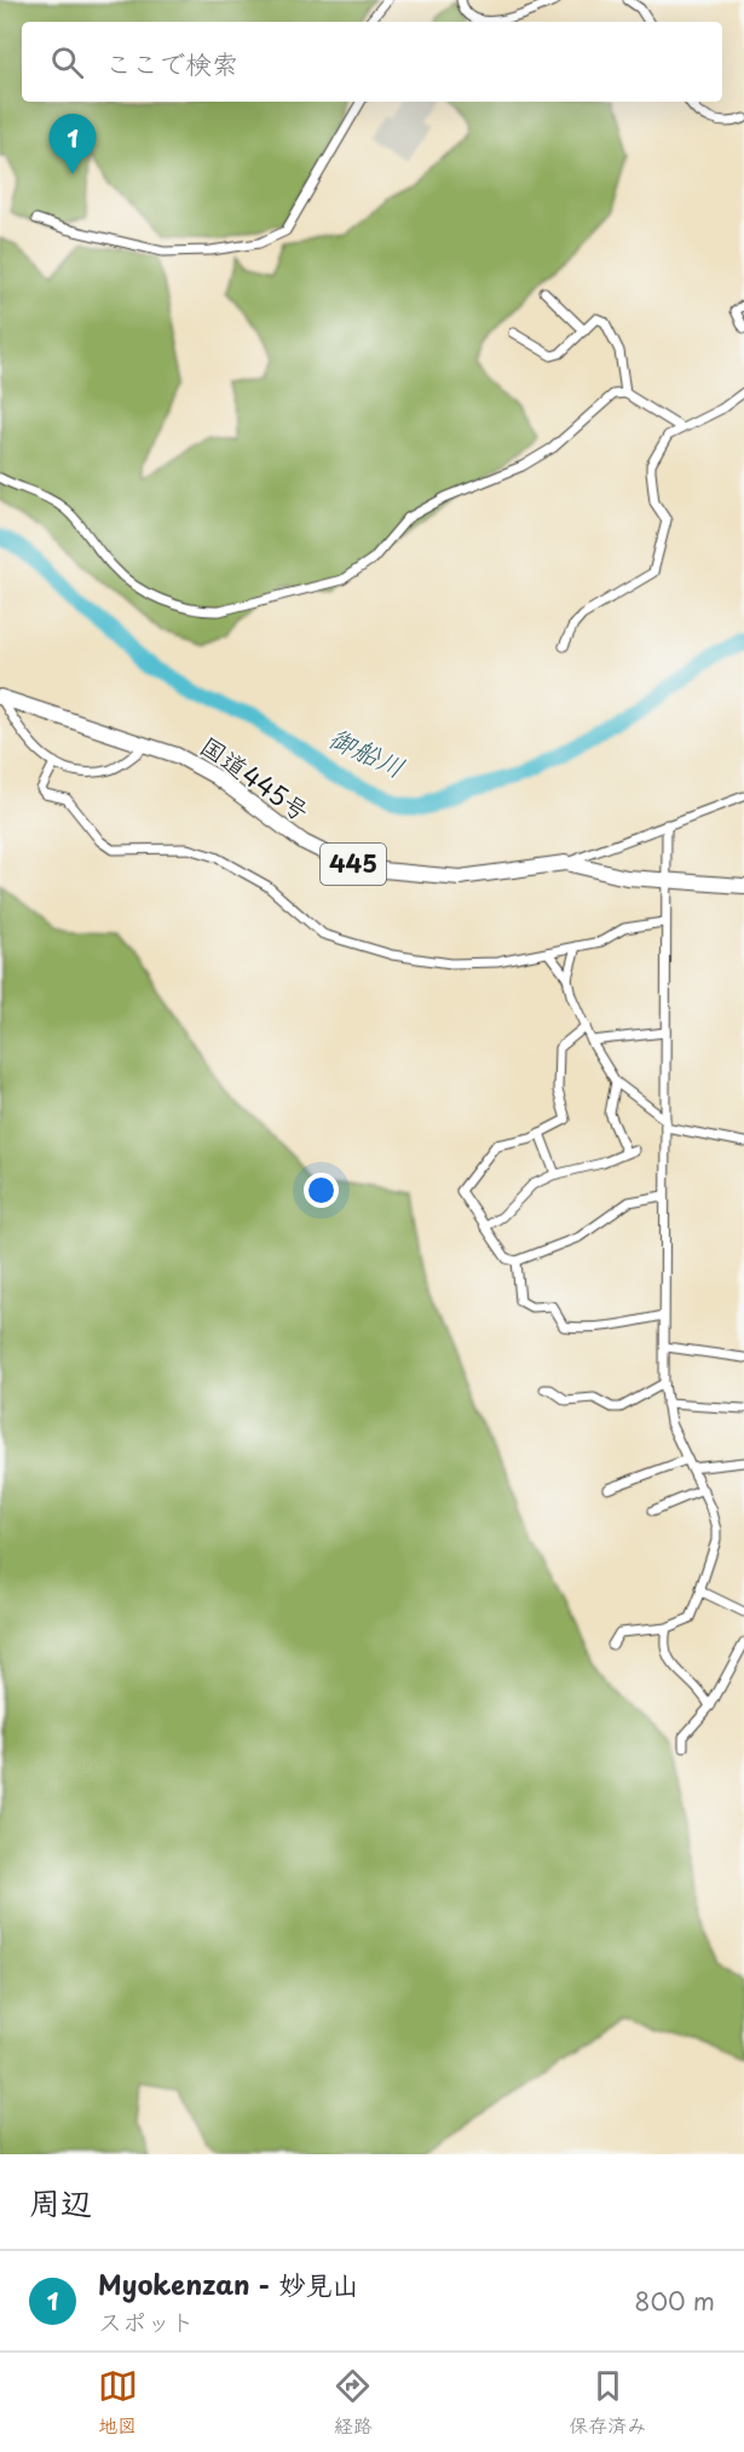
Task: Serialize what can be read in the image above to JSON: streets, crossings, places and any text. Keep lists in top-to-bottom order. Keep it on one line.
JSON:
{"streets":{"highway":["国道445号","445"]},"water":["御船川"],"page":{"search":"ここで検索","pins":"1","heading":"周辺","list":[{"mark":"1","name":"Myokenzan - 妙見山","note":"スポット","value":"800 m"}],"nav":["地図","経路","保存済み"]}}
